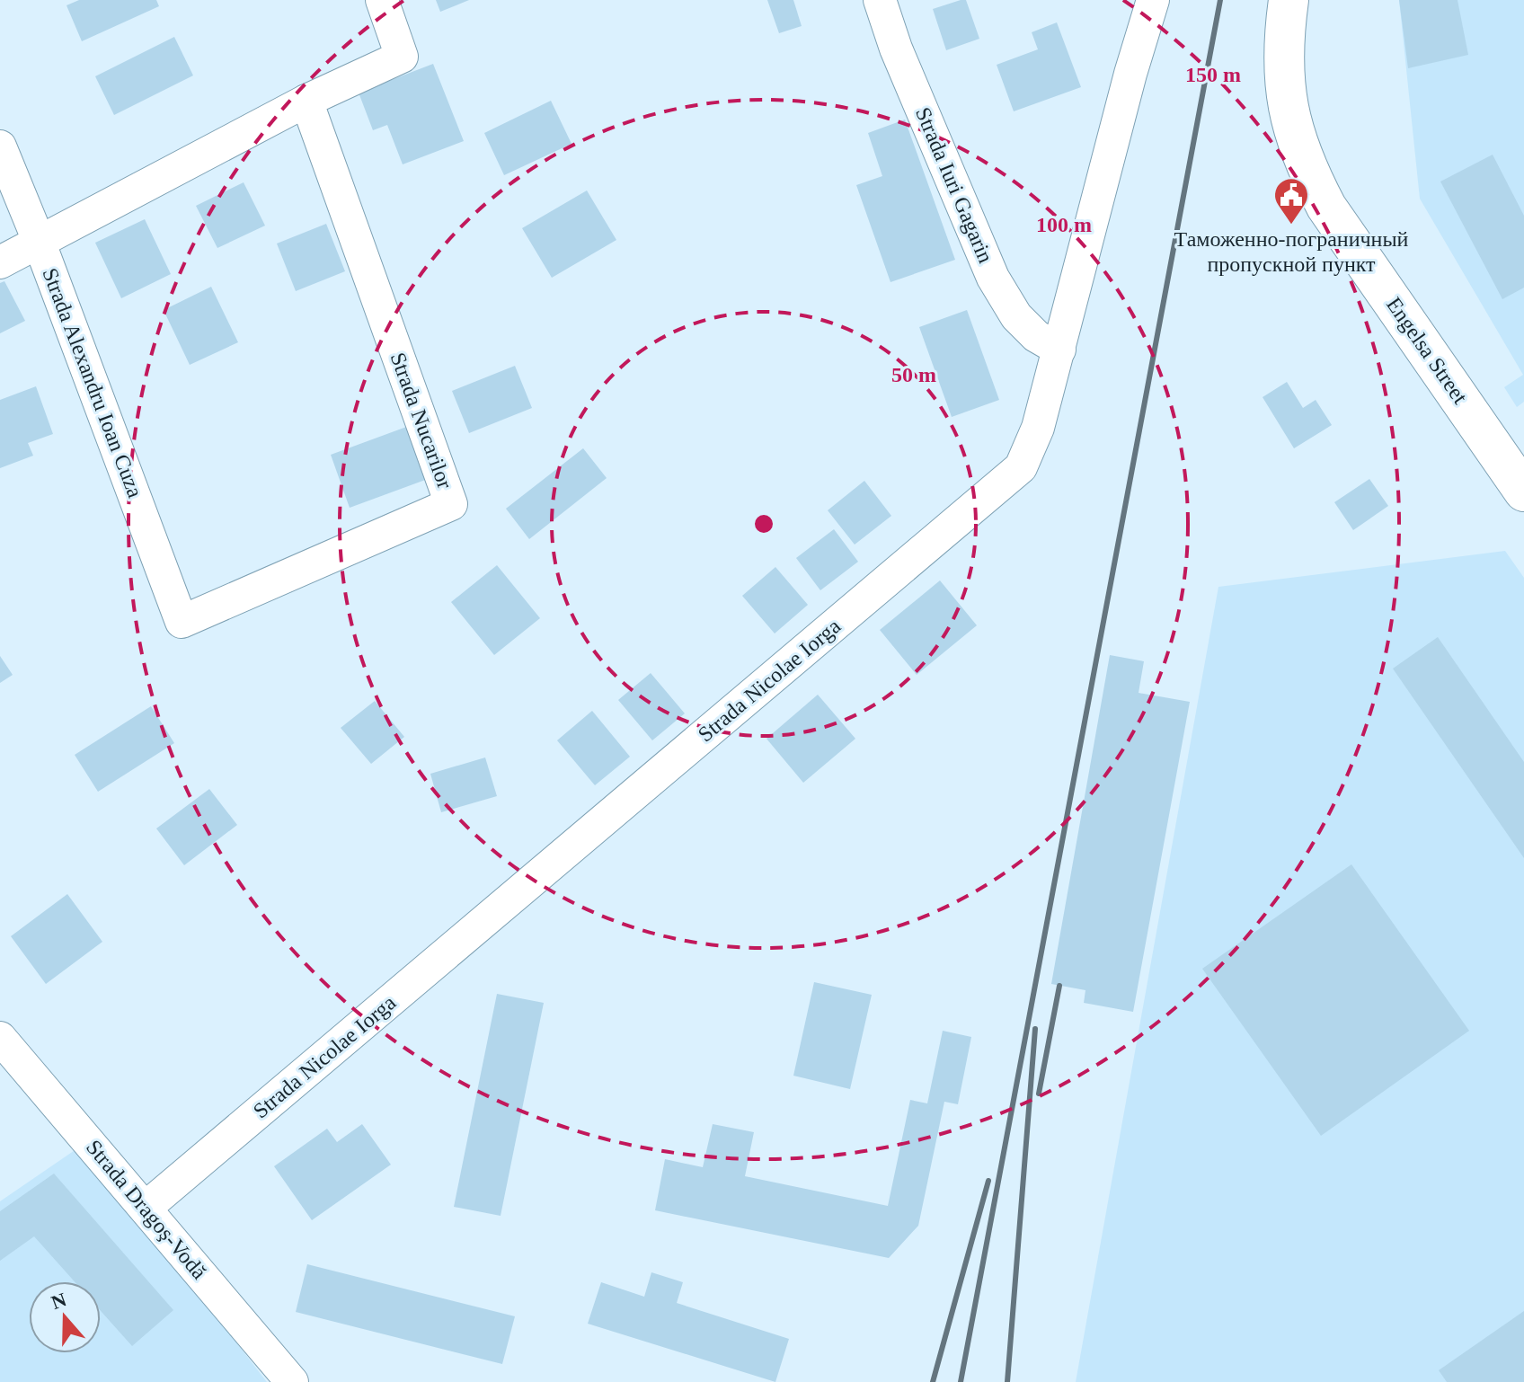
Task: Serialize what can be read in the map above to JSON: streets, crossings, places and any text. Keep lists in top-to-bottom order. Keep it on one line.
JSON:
{"streets":{"street":["Strada Iuri Gagarin","Engelsa Street","Strada Alexandru Ioan Cuza","Strada Nucarilor","Strada Nicolae Iorga","Strada Dragoş-Vodă"]},"crossings":[["Strada Iuri Gagarin","Strada Nicolae Iorga"],["Strada Alexandru Ioan Cuza","Strada Nucarilor"],["Strada Nicolae Iorga","Strada Dragoş-Vodă"]],"places":{"public building":["Таможенно-пограничный пропускной пункт"]},"north":"top","rings":["150 m","100 m","50 m"]}
